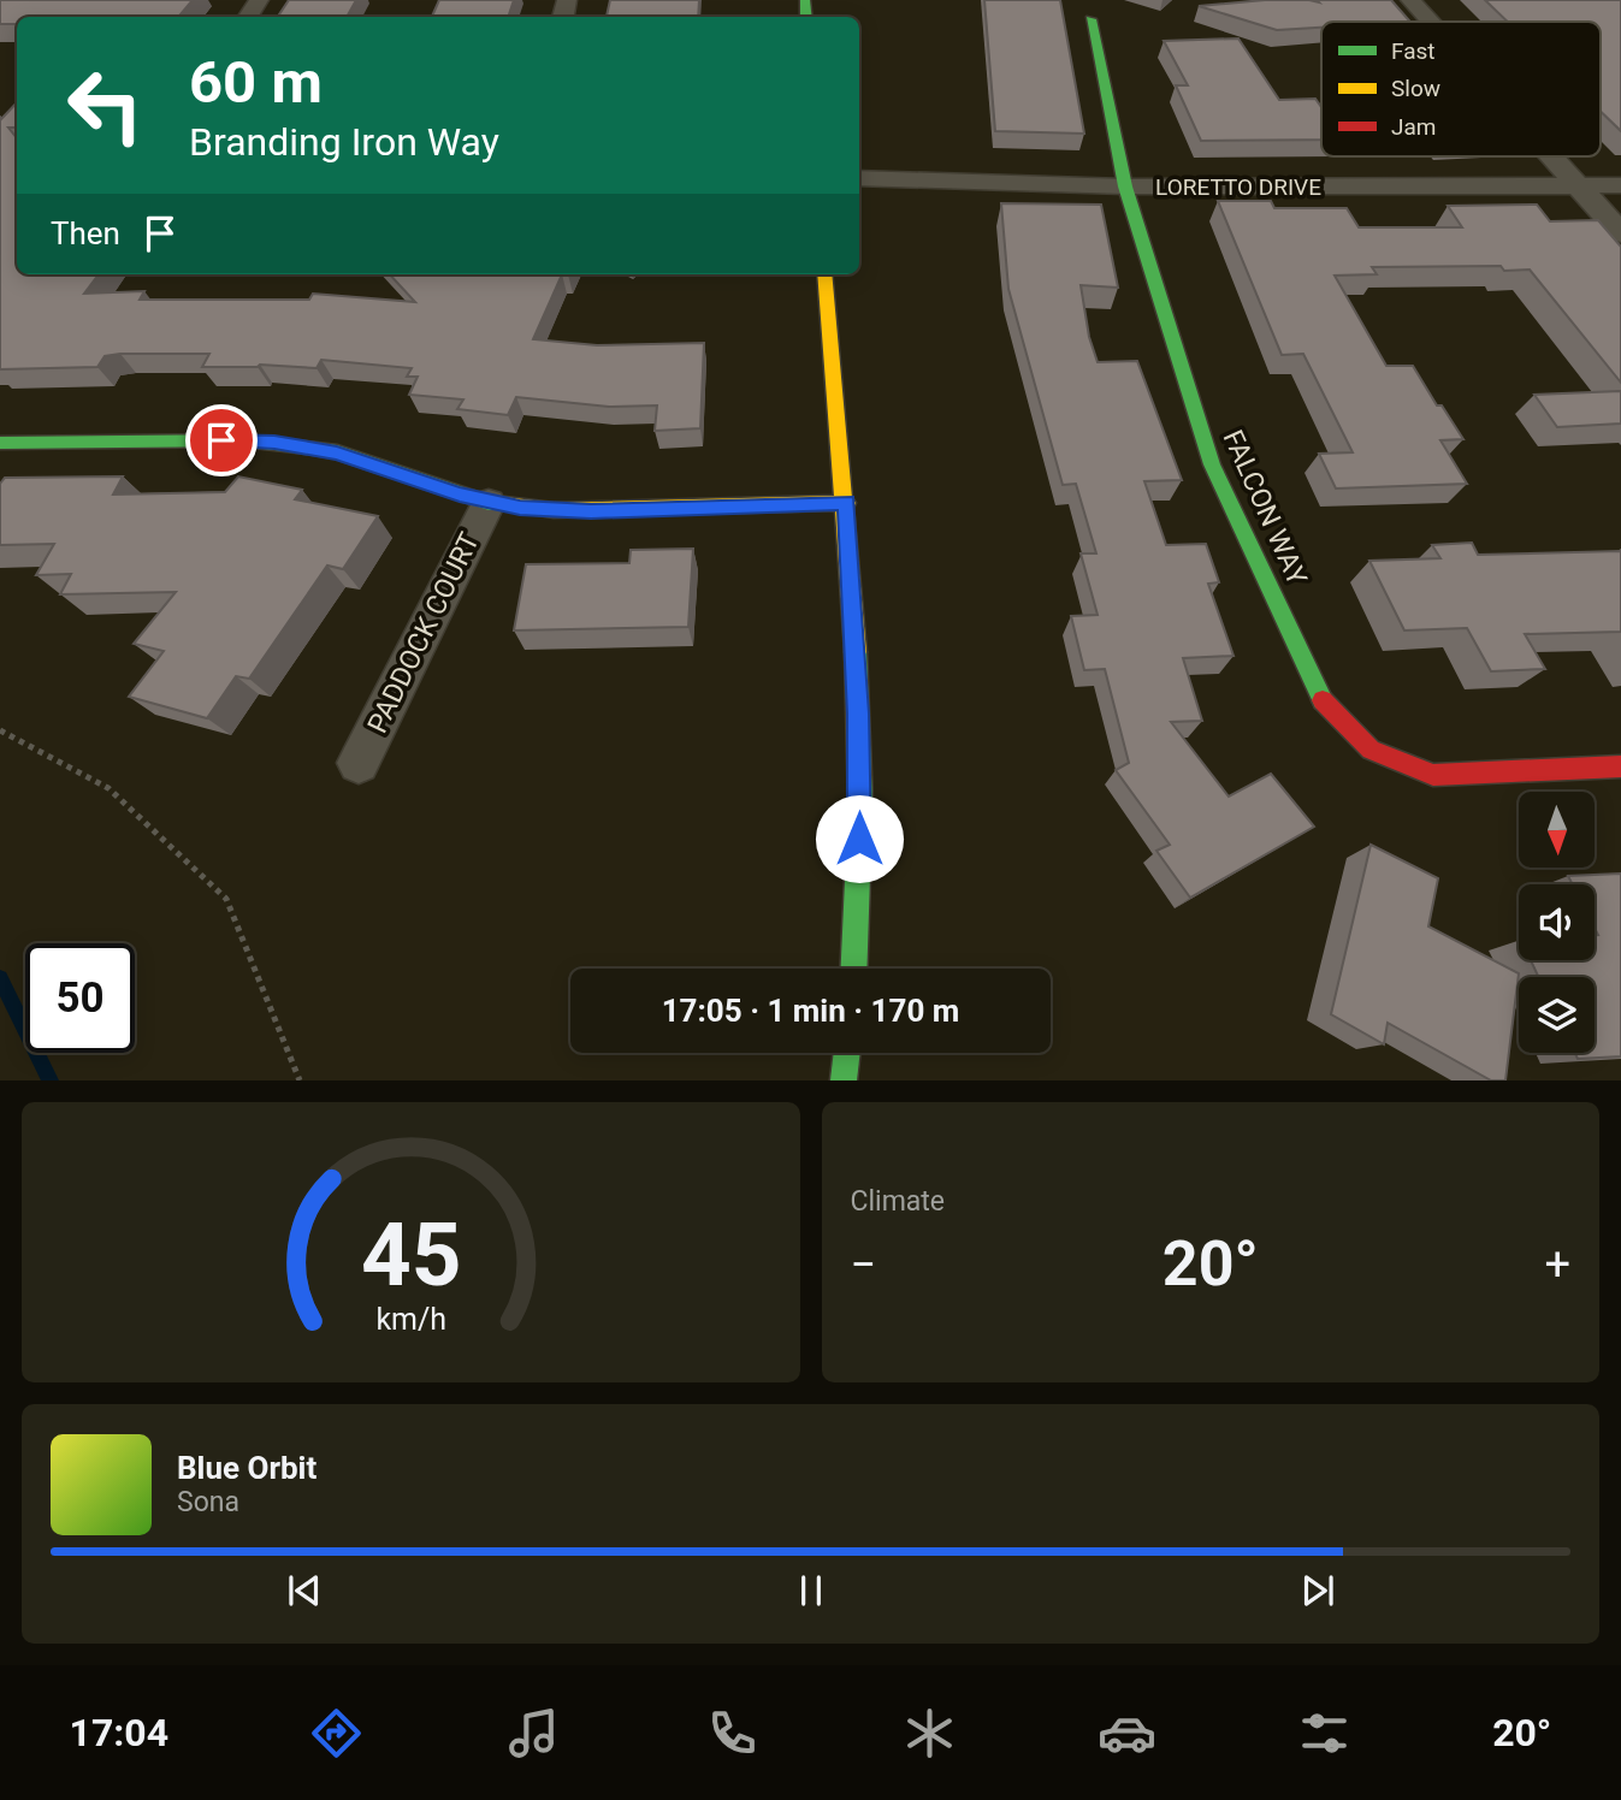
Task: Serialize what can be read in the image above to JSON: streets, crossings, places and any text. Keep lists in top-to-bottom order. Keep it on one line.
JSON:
{"streets":{"street":["LORETTO DRIVE","FALCON WAY","PADDOCK COURT"]},"crossings":[["LORETTO DRIVE","FALCON WAY"]],"legend":["Fast","Slow","Jam"],"north":"bottom","page":{"turn":["60 m","Branding Iron Way"],"then":"Then","limit":"50","trip":"17:05 · 1 min · 170 m","tile":"Climate","heat":["−","20°","+"],"song":["Blue Orbit","Sona"],"tabs":["17:04","20°"],"gauge":["45","km/h"]}}
